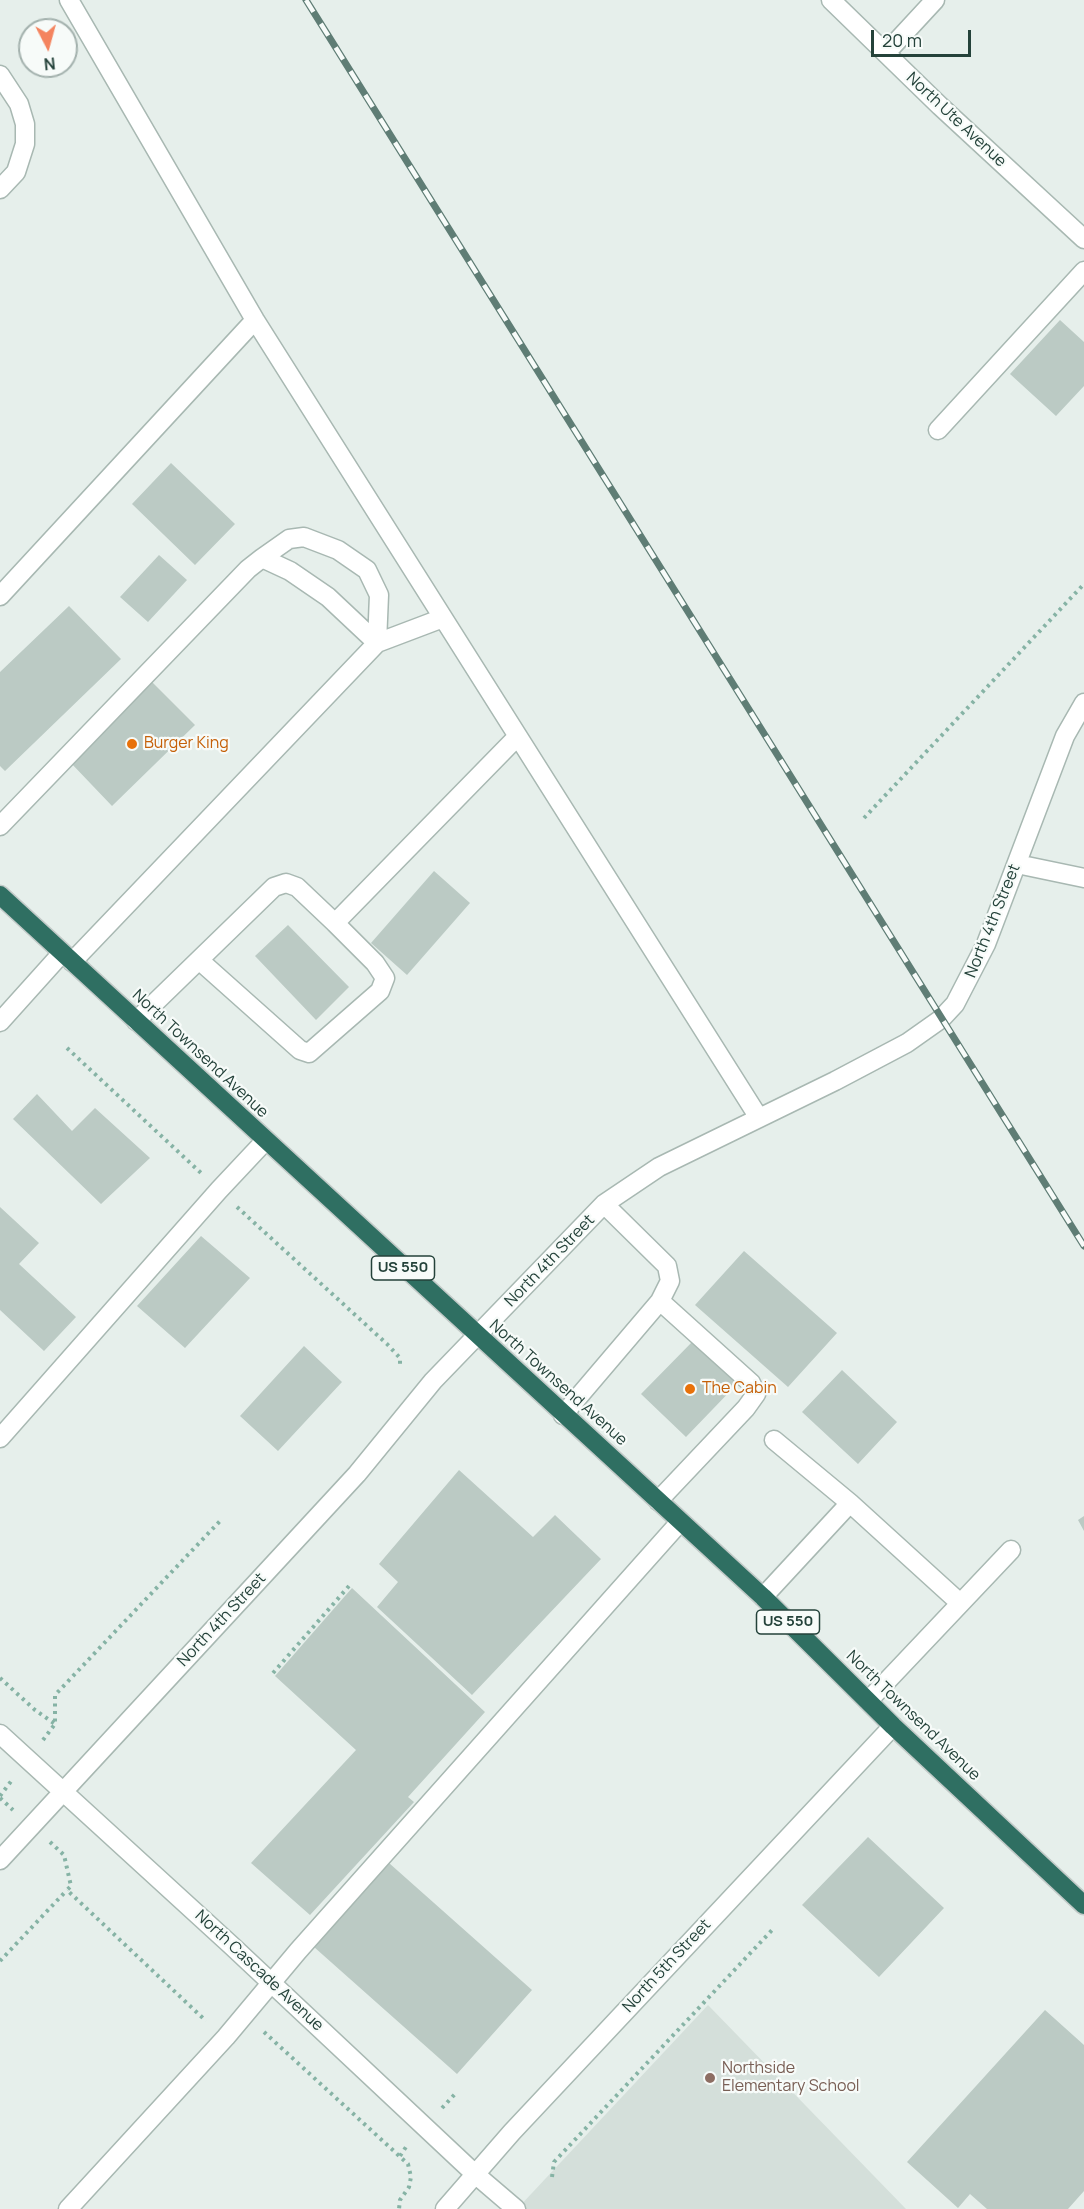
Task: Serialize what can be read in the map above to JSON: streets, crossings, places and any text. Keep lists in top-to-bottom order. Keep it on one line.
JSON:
{"streets":{"highway":["North Townsend Avenue","US 550"],"street":["North Ute Avenue","North 4th Street","North 5th Street","North Cascade Avenue"]},"crossings":[["North 4th Street","North Townsend Avenue"],["North 4th Street","North Cascade Avenue"],["North Townsend Avenue","North 5th Street"],["North 5th Street","North Cascade Avenue"]],"places":["Burger King","The Cabin","Northside Elementary School"],"scale_bar":"20 m","north":"bottom"}
